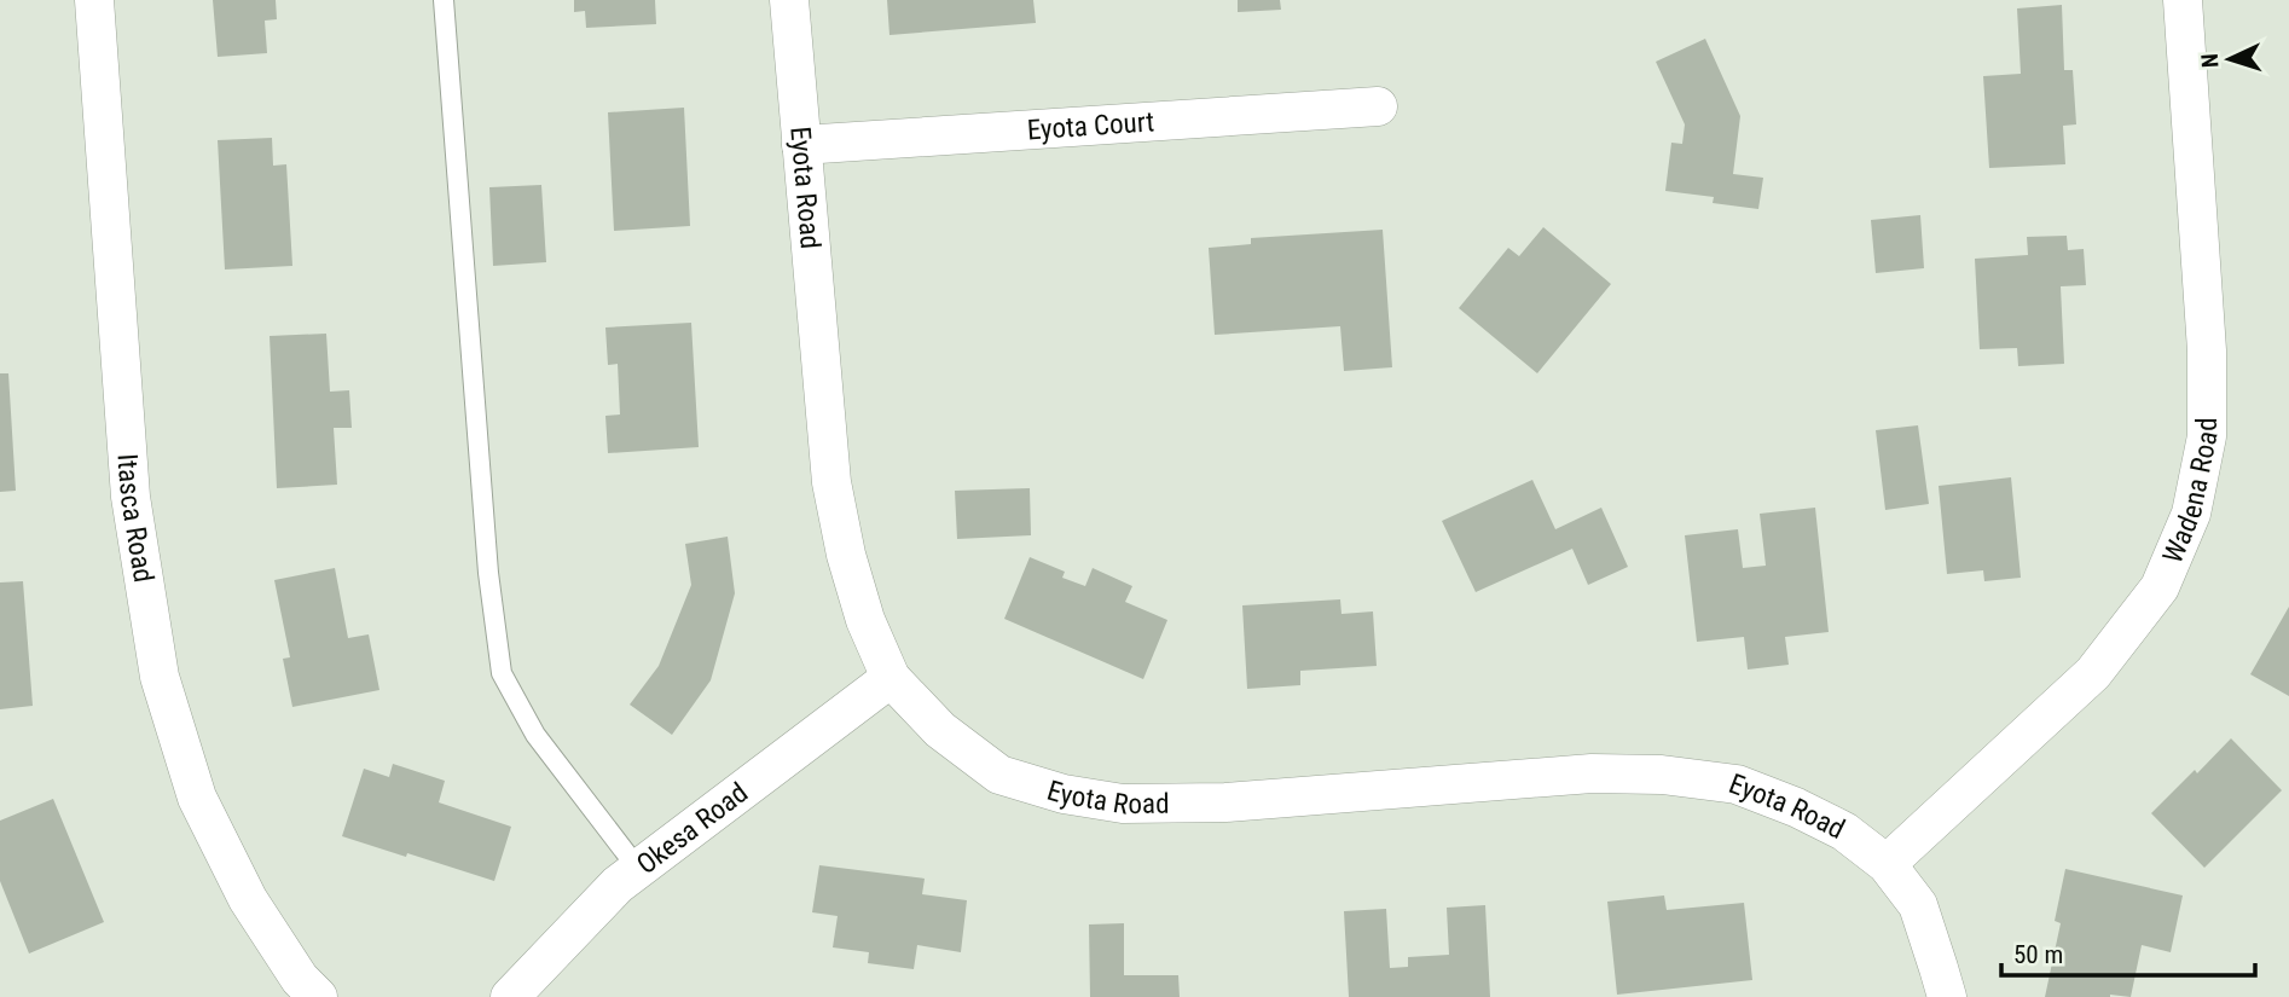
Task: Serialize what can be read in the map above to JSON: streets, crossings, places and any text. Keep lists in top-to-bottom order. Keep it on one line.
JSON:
{"streets":{"street":["Eyota Court","Eyota Road","Wadena Road","Itasca Road","Okesa Road"]},"crossings":[["Eyota Court","Eyota Road"],["Eyota Road","Wadena Road"],["Eyota Road","Okesa Road"]],"scale_bar":"50 m","north":"left"}
